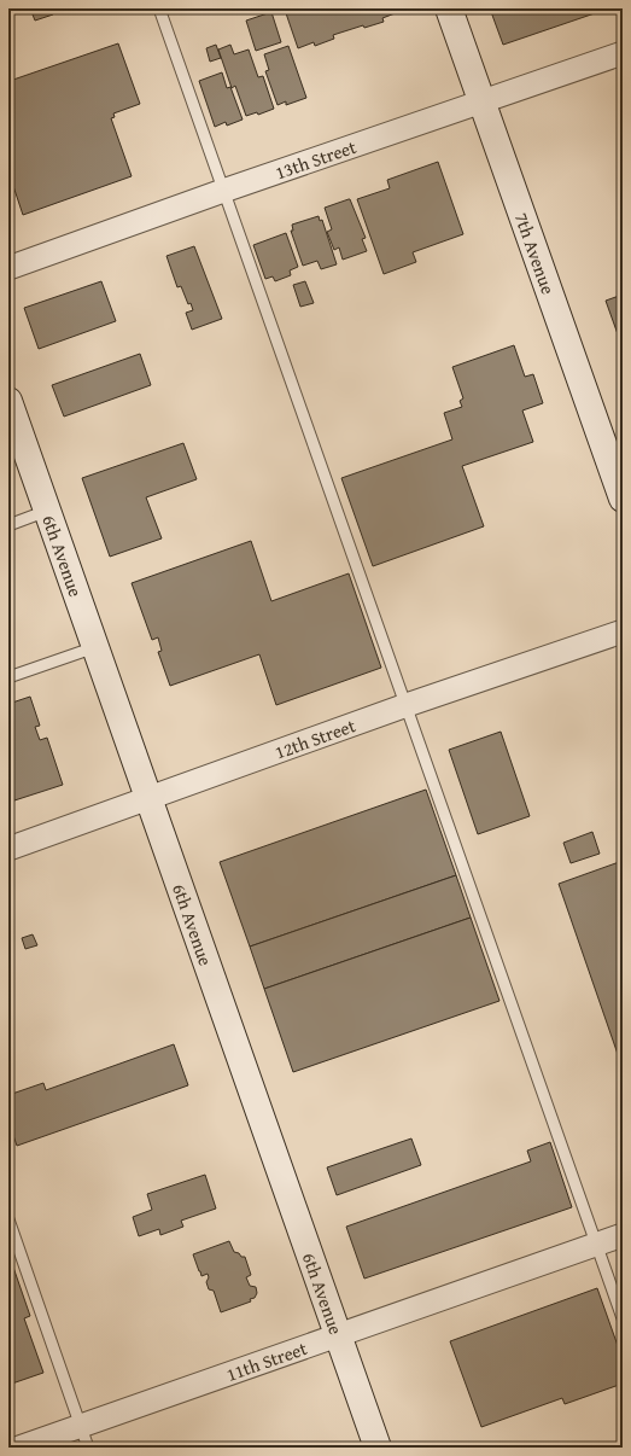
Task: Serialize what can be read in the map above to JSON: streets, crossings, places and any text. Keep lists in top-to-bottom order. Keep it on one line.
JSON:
{"streets":{"street":["13th Street","7th Avenue","6th Avenue","12th Street","11th Street"]},"crossings":[["13th Street","7th Avenue"],["6th Avenue","12th Street"],["6th Avenue","11th Street"]]}
